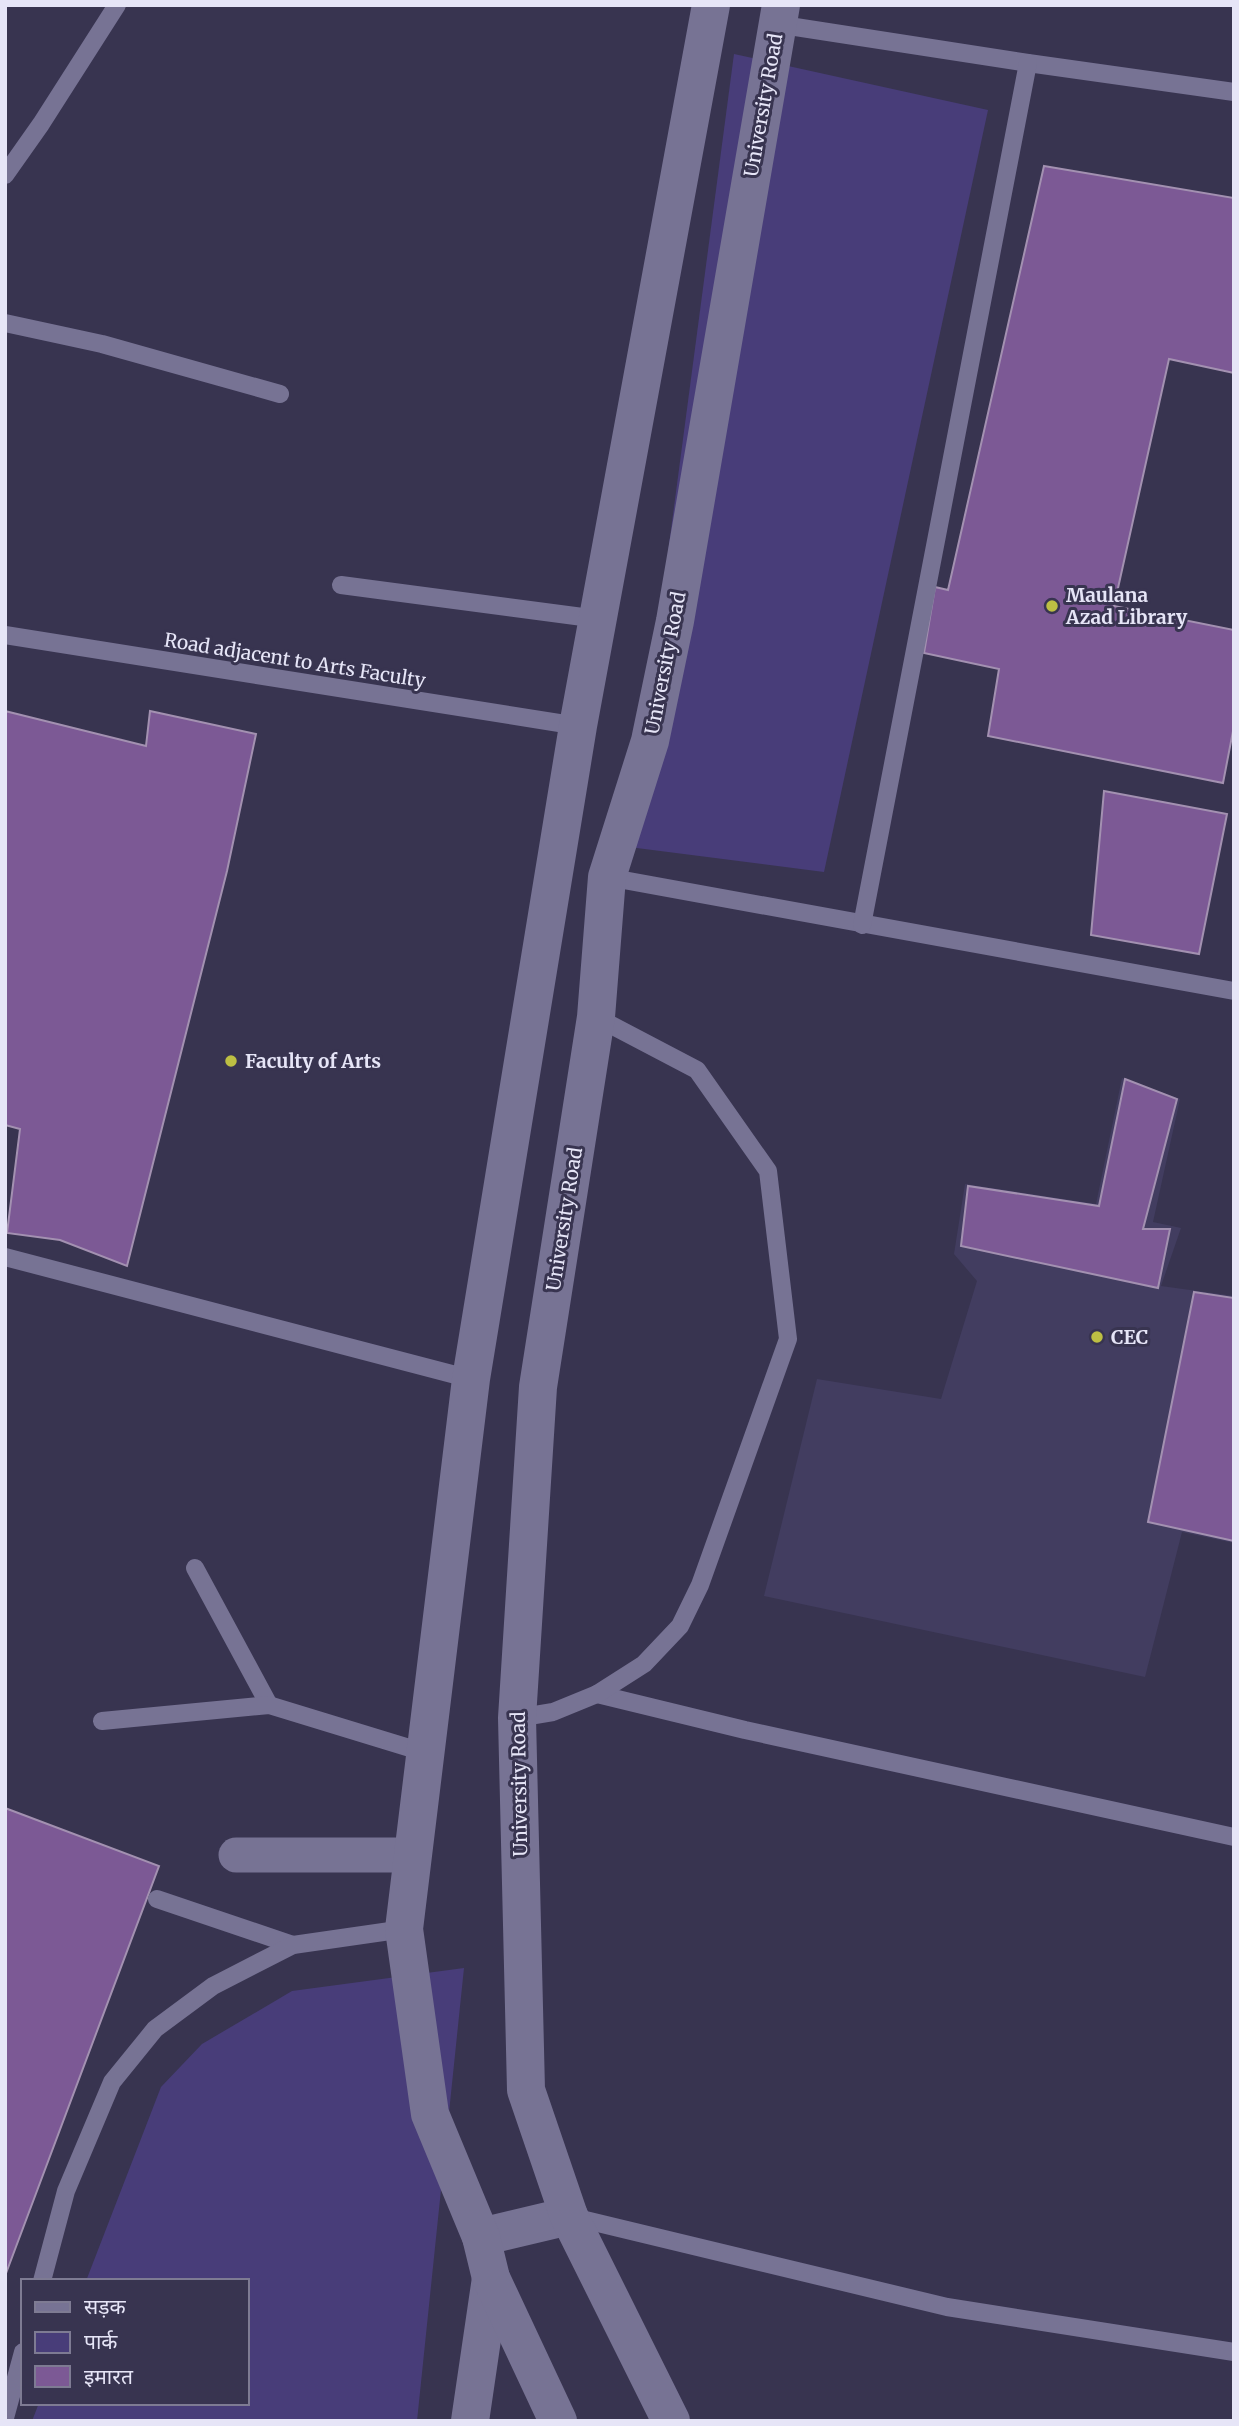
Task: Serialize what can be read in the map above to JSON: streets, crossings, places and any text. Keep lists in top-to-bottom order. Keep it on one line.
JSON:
{"streets":{"main road":["University Road"],"lane":["Road adjacent to Arts Faculty"]},"places":["Maulana Azad Library","Faculty of Arts","CEC"],"legend":["सड़क","पार्क","इमारत"]}
